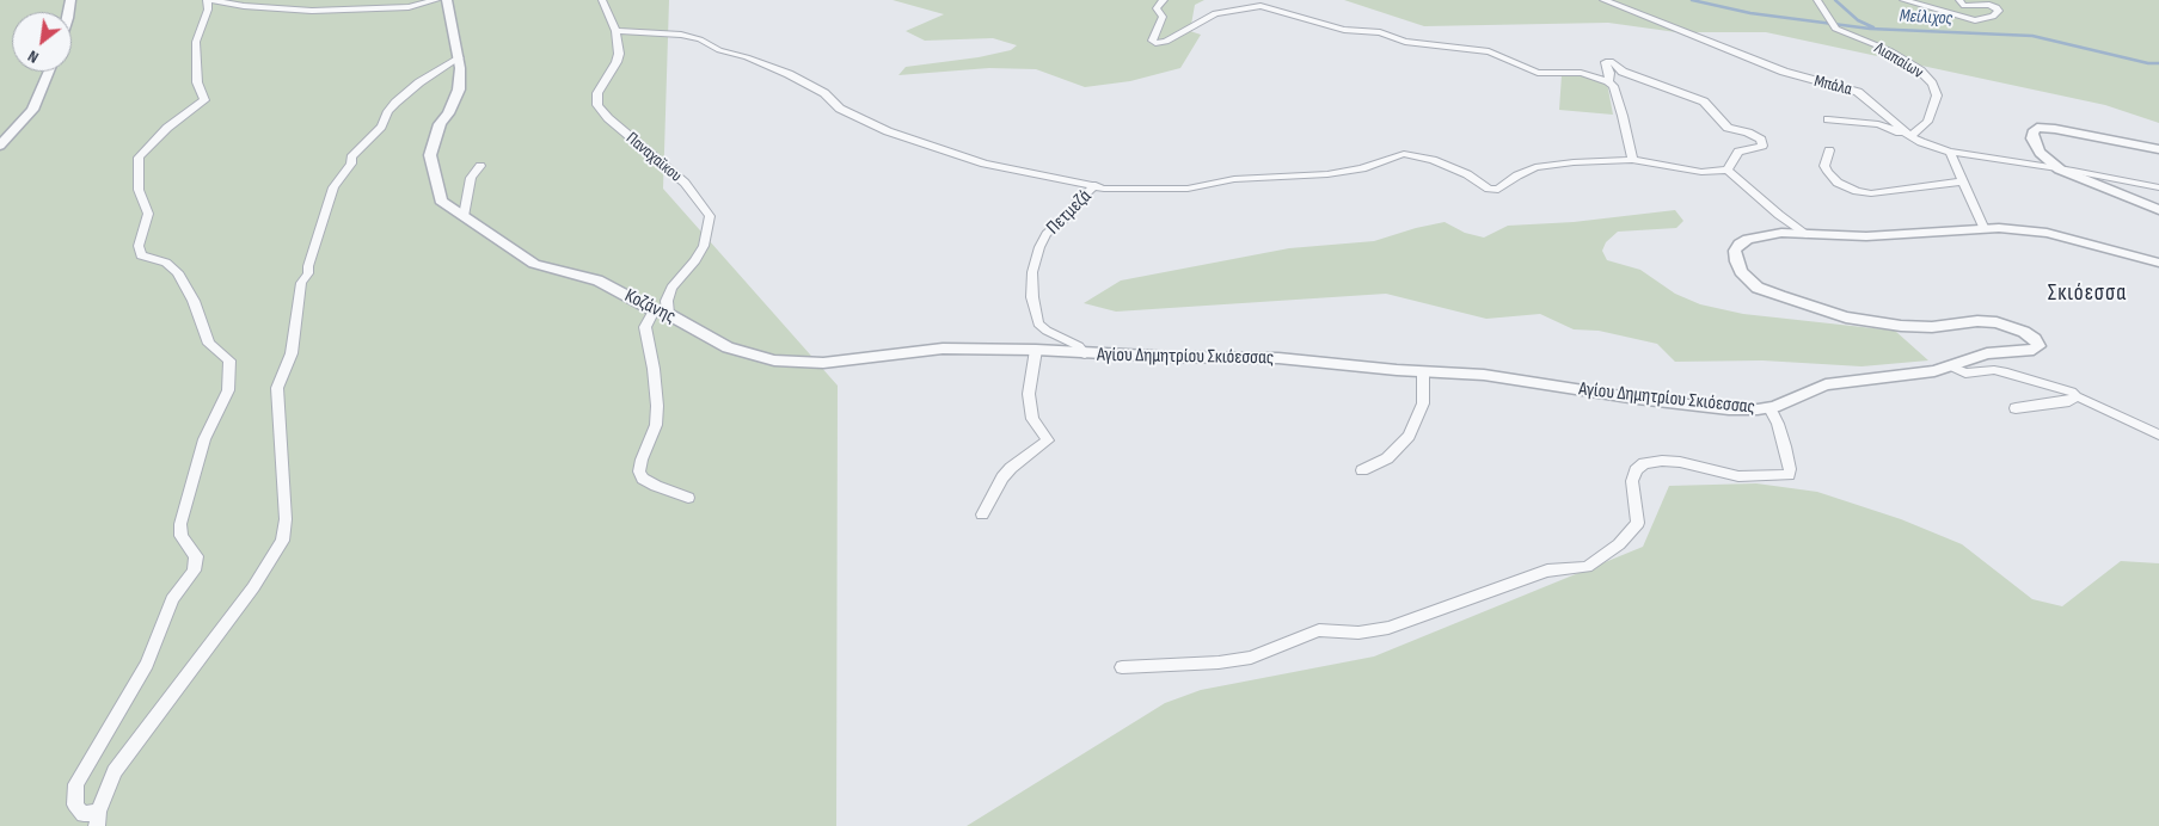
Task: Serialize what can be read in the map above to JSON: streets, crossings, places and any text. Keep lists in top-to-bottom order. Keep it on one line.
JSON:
{"streets":{"street":["Λιαπαίων","Μπάλα","Παναχαϊκου","Πετμεζά","Κοζάνης","Αγίου Δημητρίου Σκιόεσσας"]},"crossings":[["Λιαπαίων","Μπάλα"],["Παναχαϊκου","Κοζάνης"],["Πετμεζά","Κοζάνης"],["Πετμεζά","Αγίου Δημητρίου Σκιόεσσας"],["Κοζάνης","Αγίου Δημητρίου Σκιόεσσας"]],"districts":["Σκιόεσσα"],"water":["Μείλιχος"],"north":"bottom left"}
